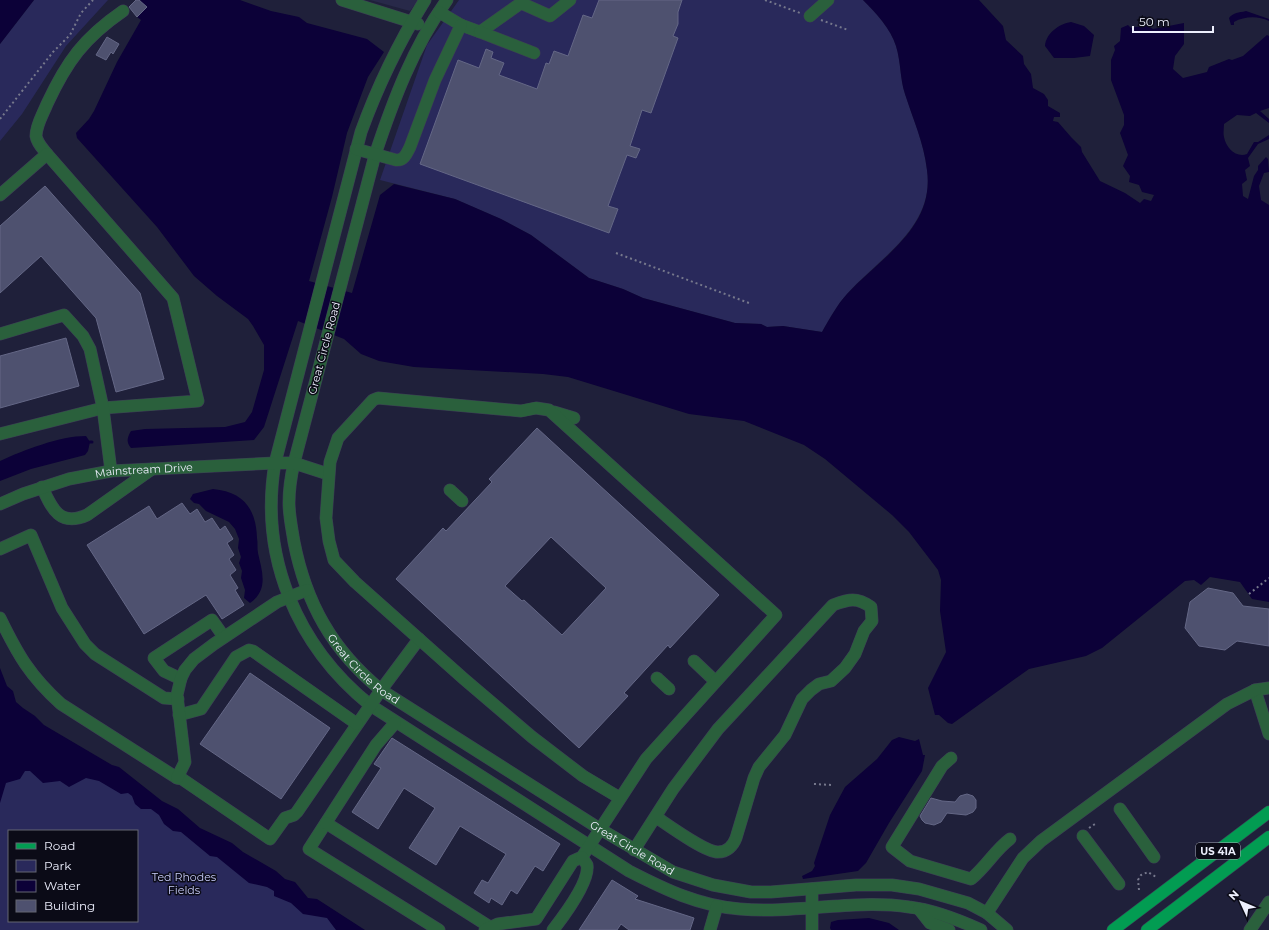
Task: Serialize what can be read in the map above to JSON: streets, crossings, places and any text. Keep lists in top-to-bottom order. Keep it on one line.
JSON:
{"streets":{"main road":["US 41A"],"street":["Great Circle Road","Mainstream Drive"]},"crossings":[["Great Circle Road","Mainstream Drive"]],"parks":["Ted Rhodes Fields"],"legend":["Road","Park","Water","Building"],"scale_bar":"50 m","north":"top left"}
